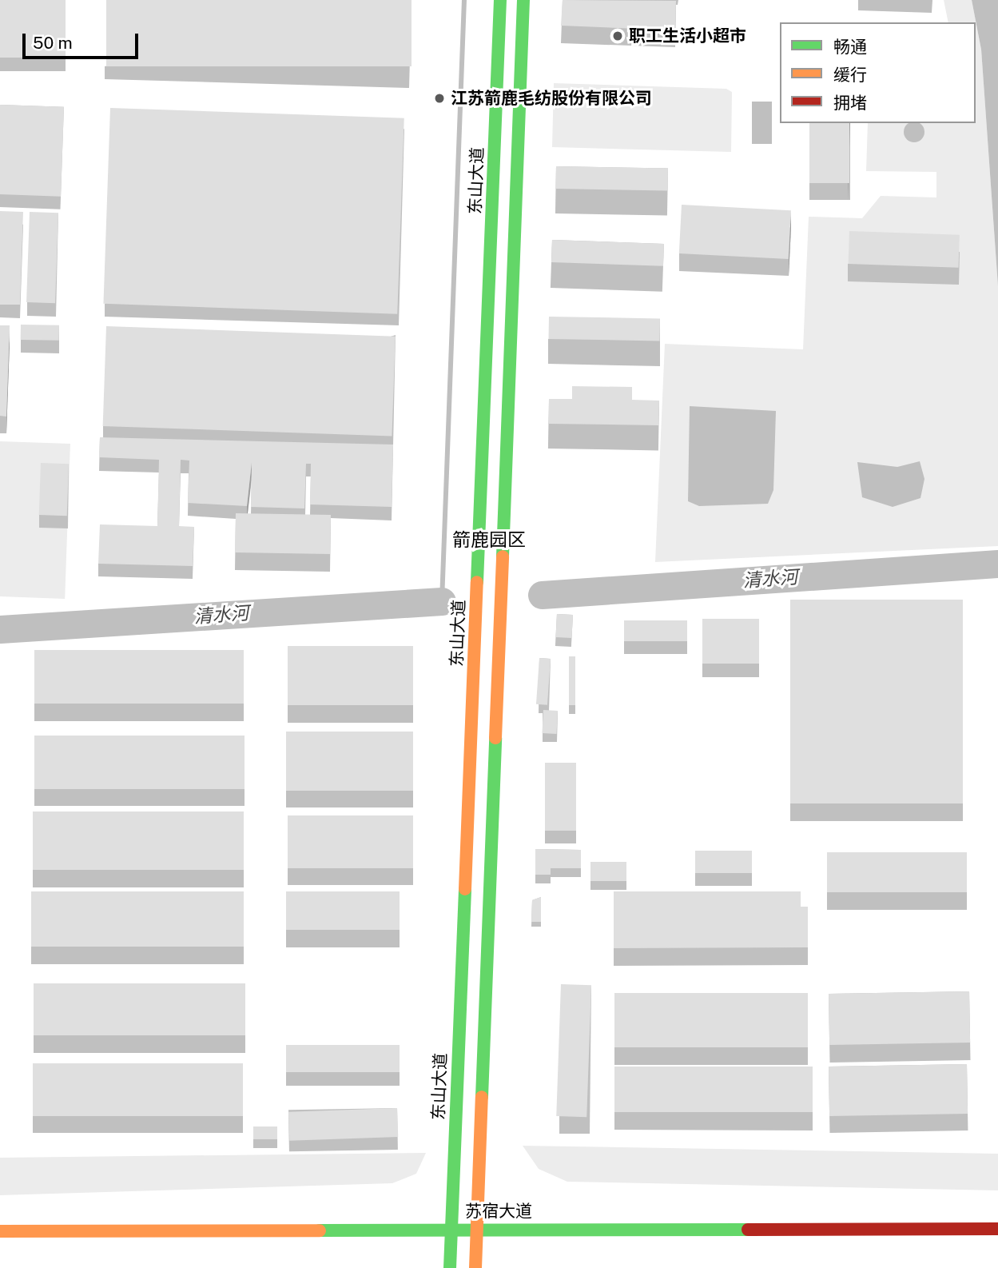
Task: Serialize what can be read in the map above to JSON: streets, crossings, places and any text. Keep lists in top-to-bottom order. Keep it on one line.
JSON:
{"streets":{"main road":["东山大道","苏宿大道"]},"crossings":[["东山大道","苏宿大道"]],"districts":["箭鹿园区"],"water":["清水河"],"places":["职工生活小超市","江苏箭鹿毛纺股份有限公司"],"legend":["畅通","缓行","拥堵"],"scale_bar":"50 m"}
